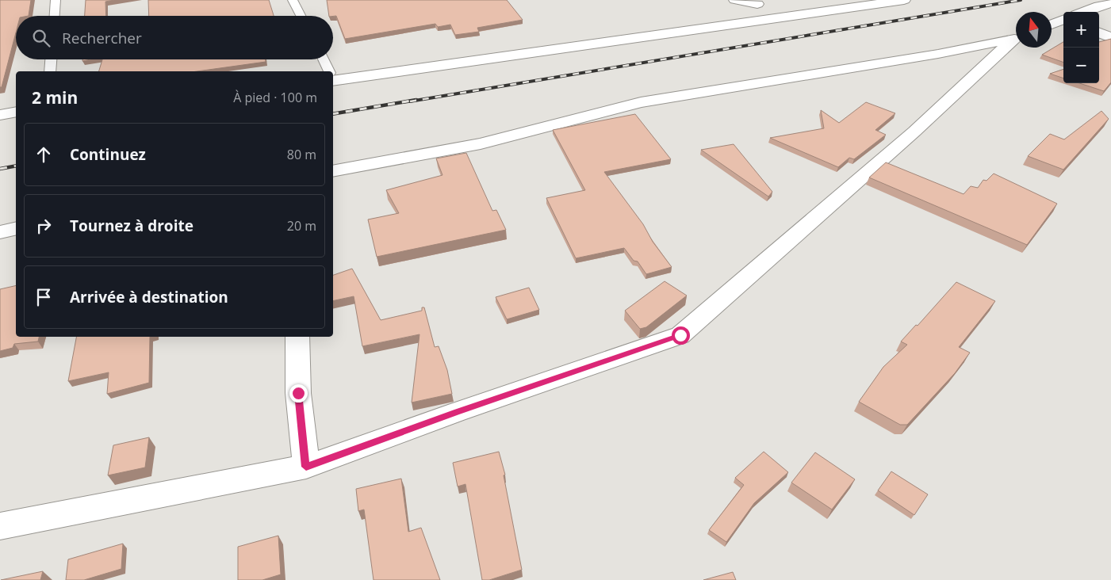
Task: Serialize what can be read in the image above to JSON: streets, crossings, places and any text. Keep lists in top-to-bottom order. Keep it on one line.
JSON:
{"north":"top","page":{"map_buttons":["+","−"],"search":"Rechercher","heading":["2 min","À pied · 100 m"],"list":[["Continuez","80 m"],["Tournez à droite","20 m"],"Arrivée à destination"]}}
